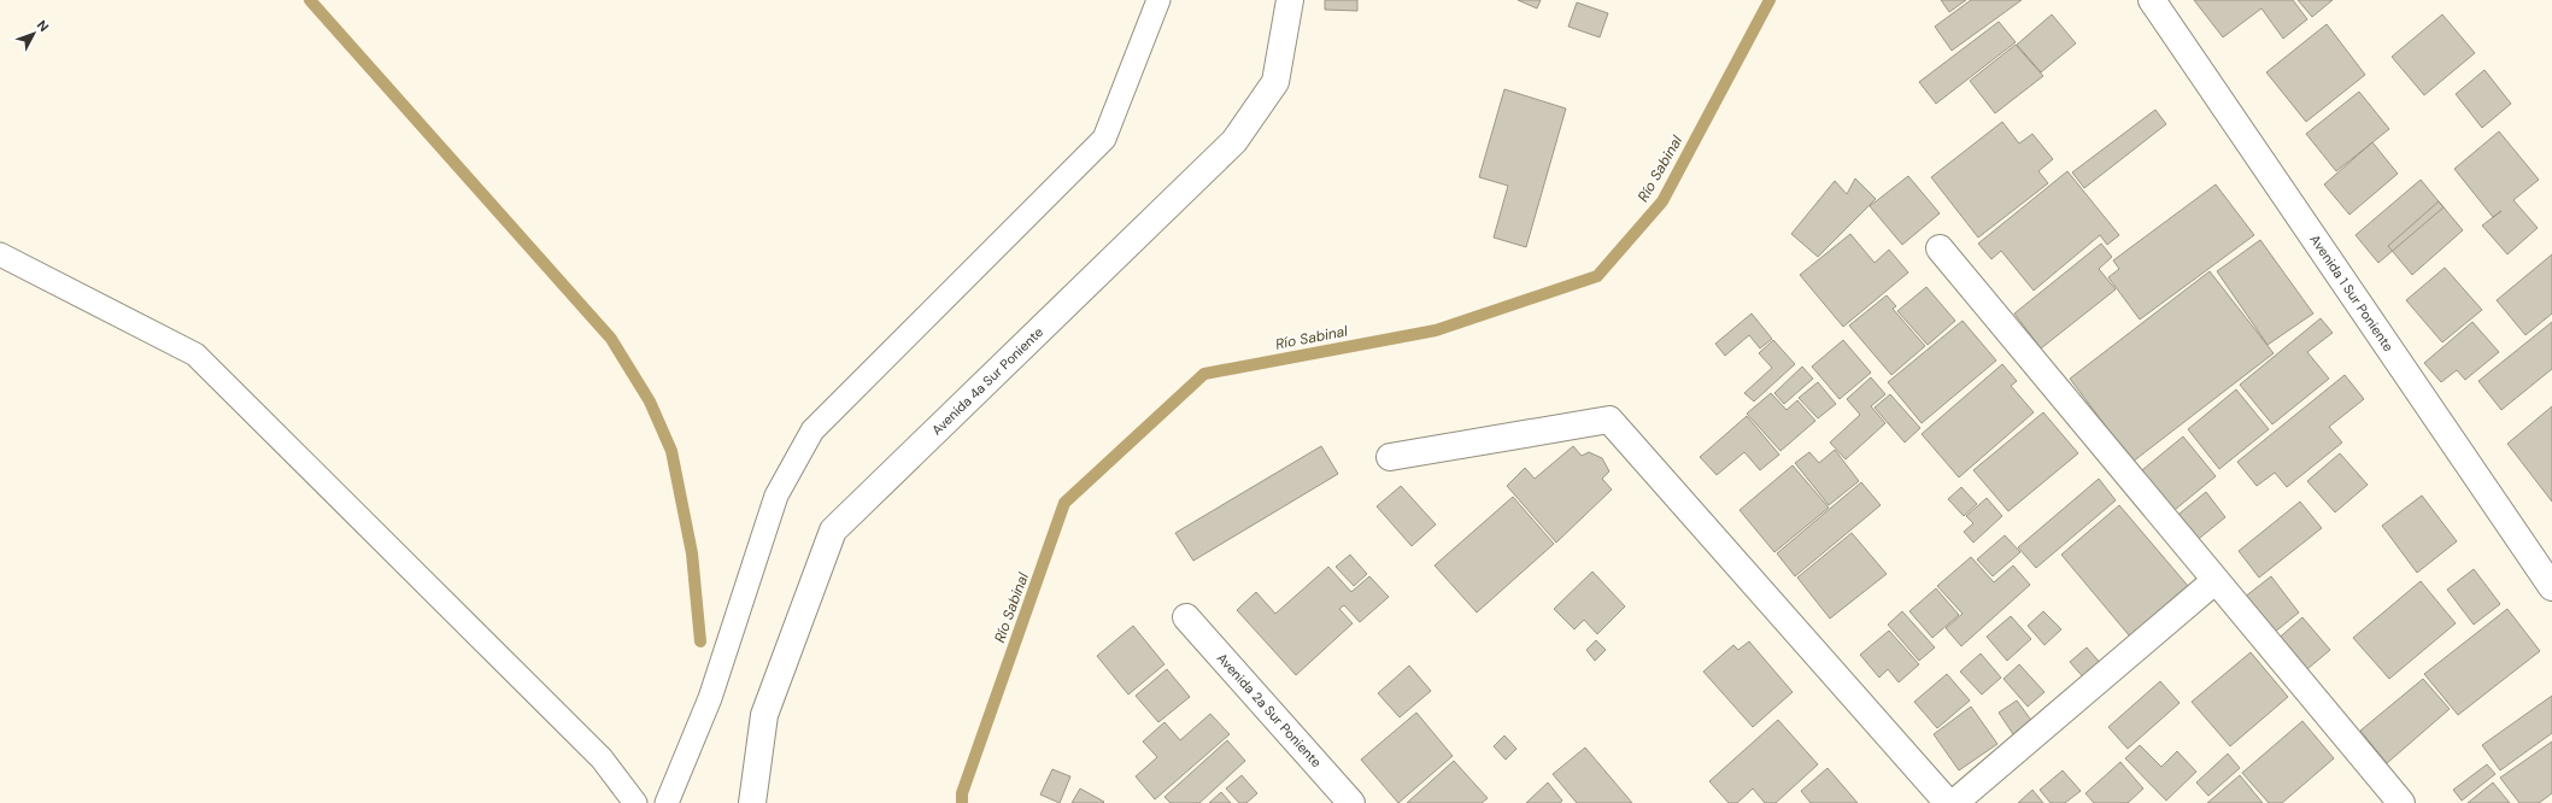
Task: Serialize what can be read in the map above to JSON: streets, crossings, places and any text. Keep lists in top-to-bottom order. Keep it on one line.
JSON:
{"streets":{"street":["Avenida 1 Sur Poniente","Avenida 4a Sur Poniente","Avenida 2a Sur Poniente"]},"water":["Río Sabinal"],"north":"top right"}
